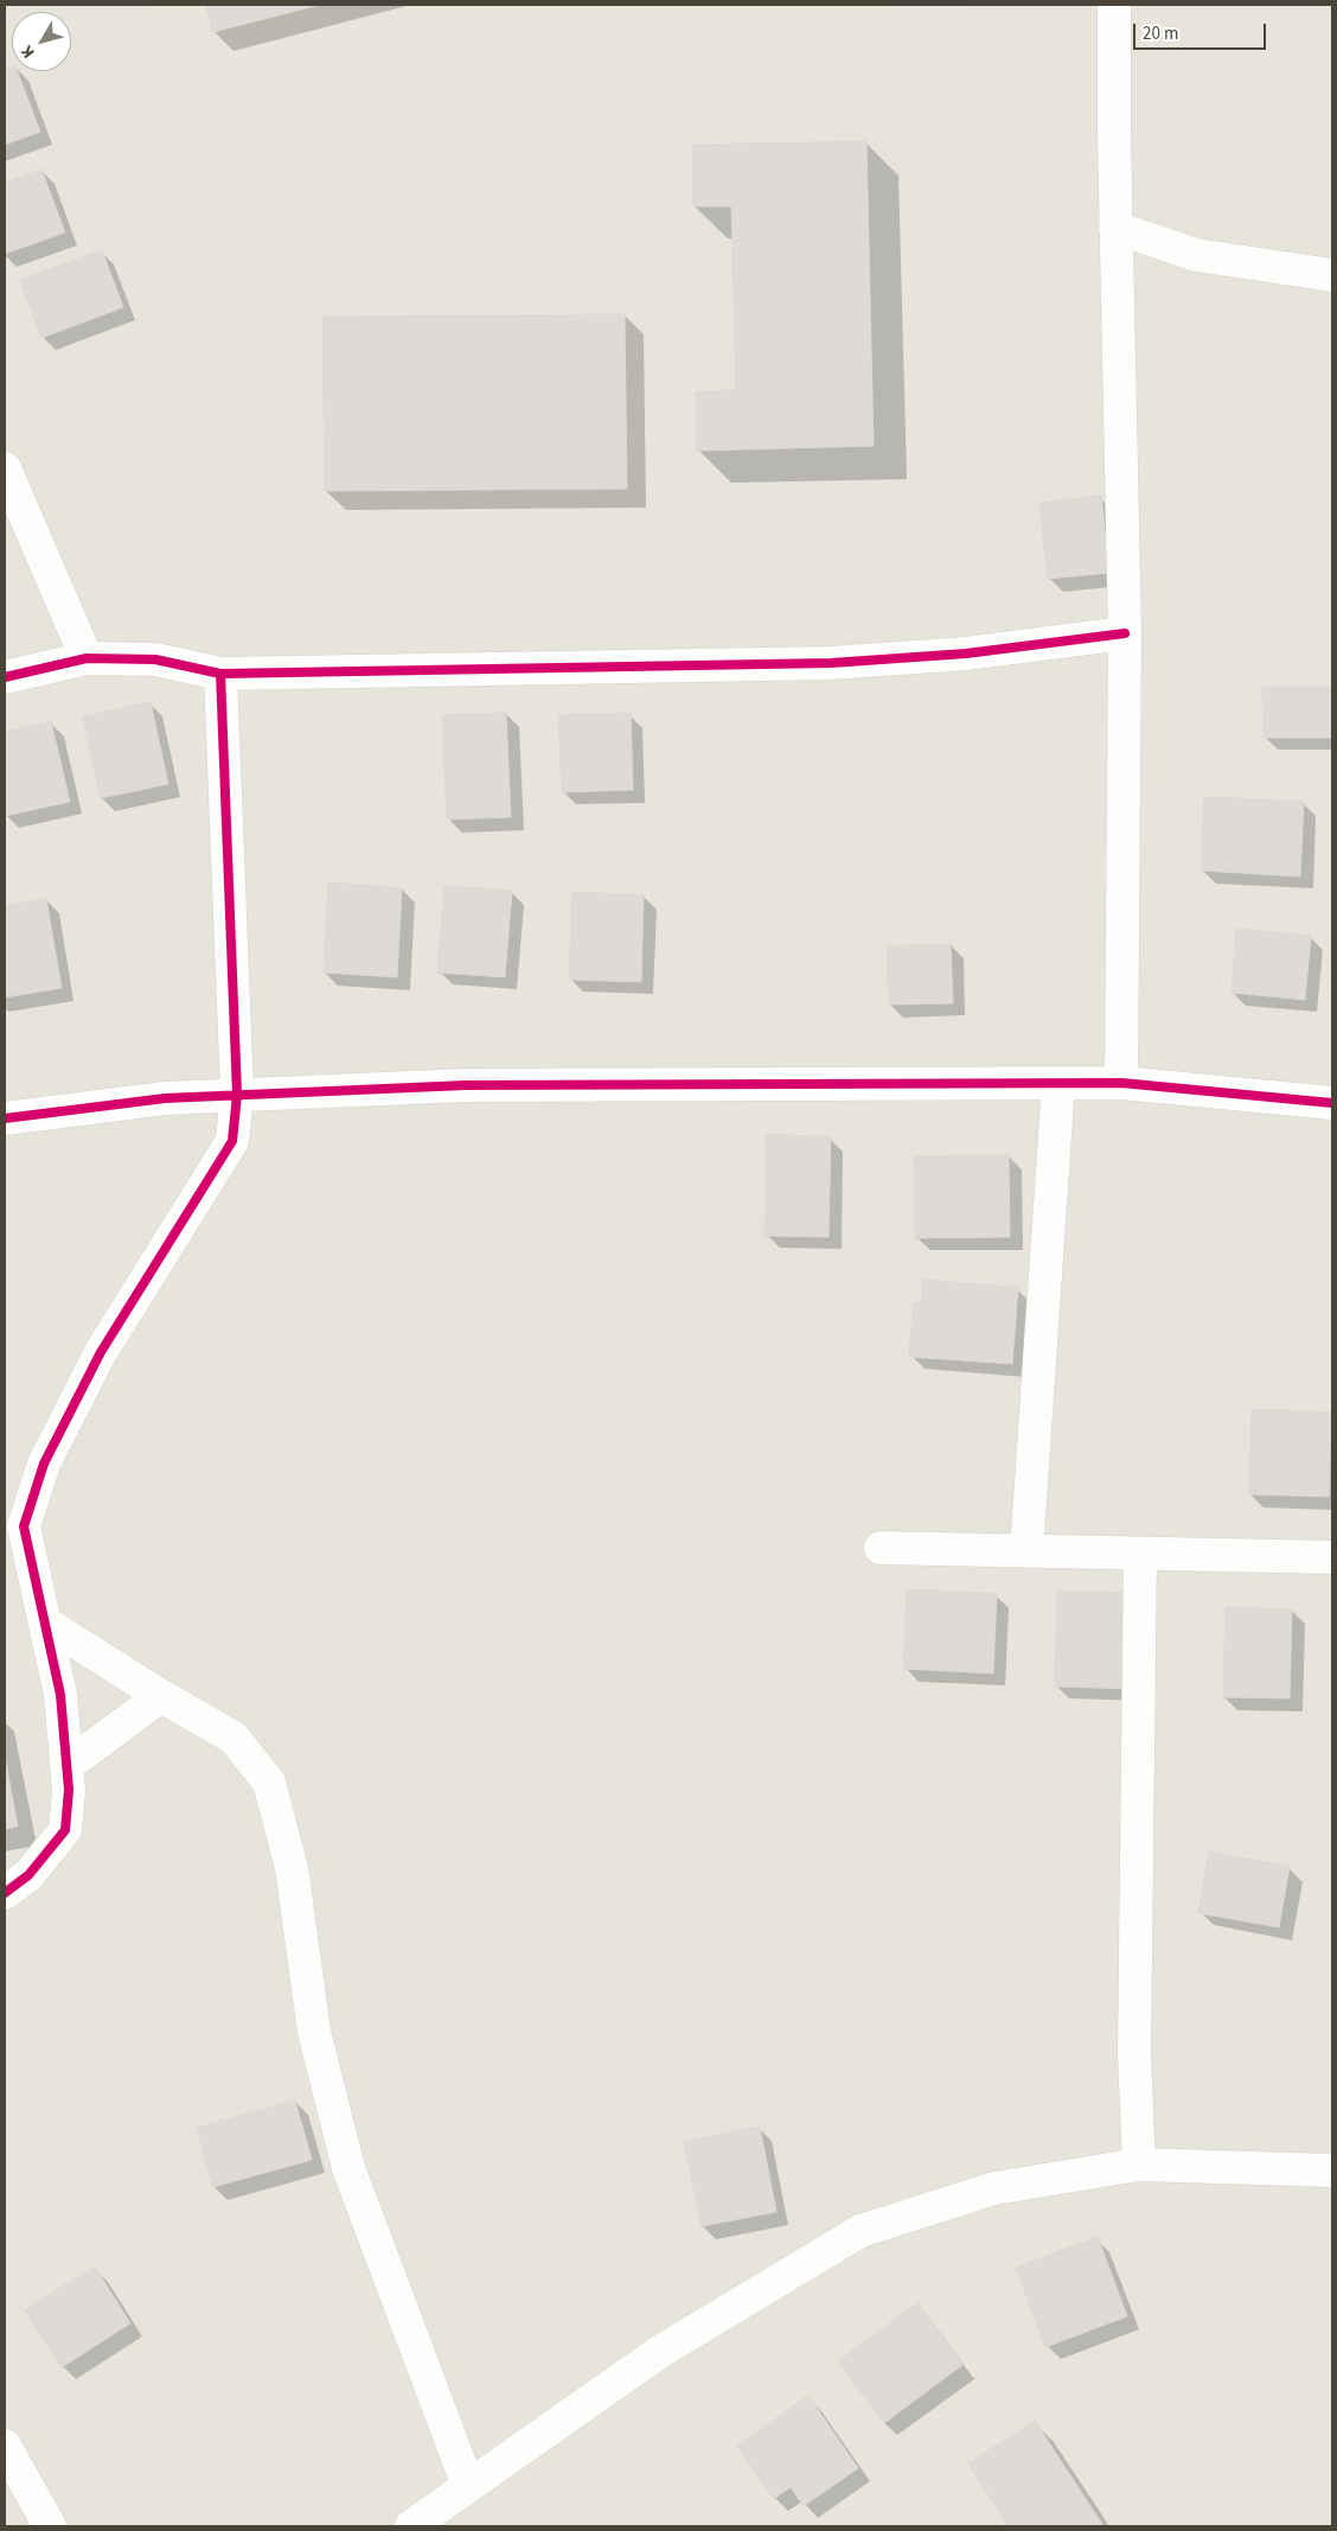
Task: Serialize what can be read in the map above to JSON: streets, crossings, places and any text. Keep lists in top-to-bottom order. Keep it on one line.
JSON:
{"scale_bar":"20 m","north":"bottom left"}
